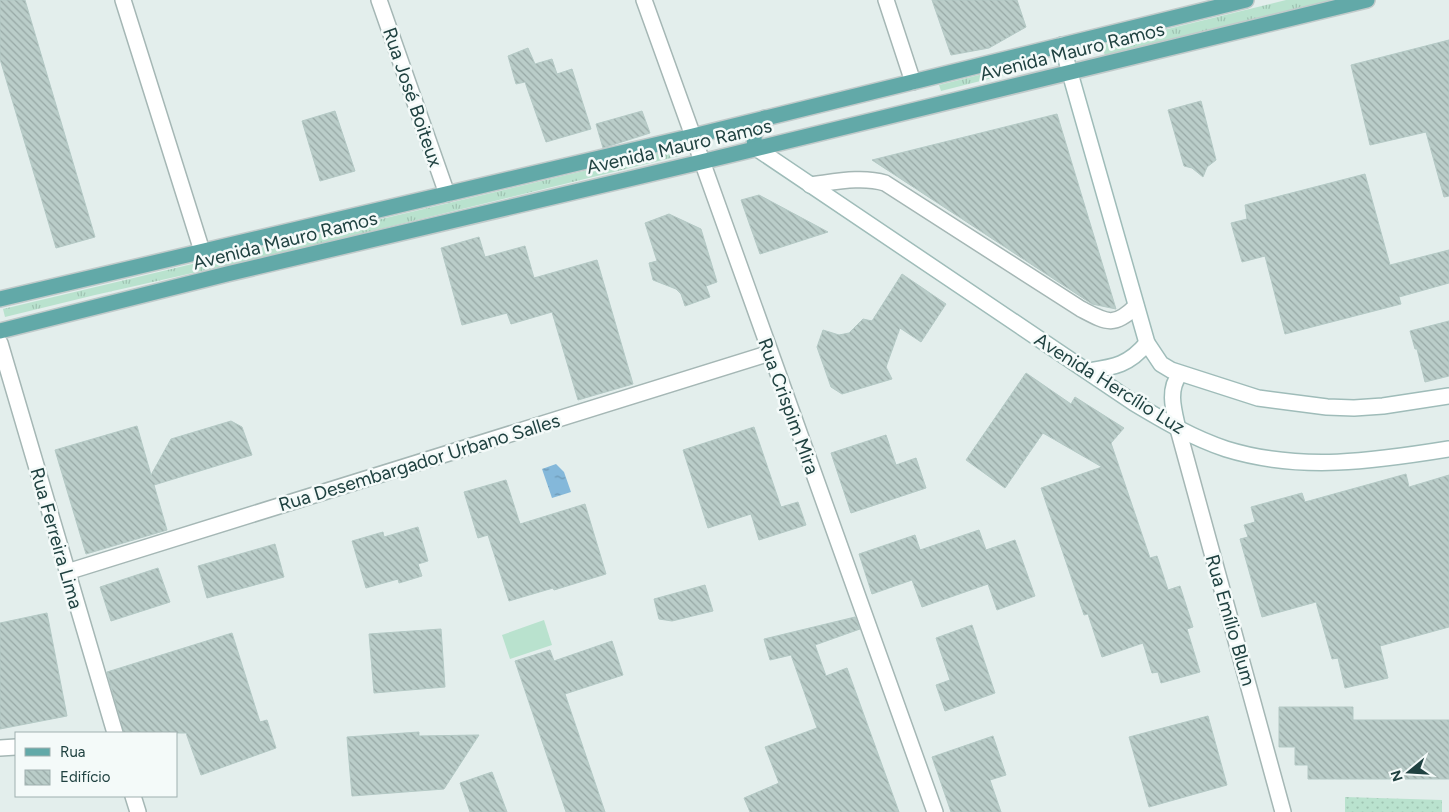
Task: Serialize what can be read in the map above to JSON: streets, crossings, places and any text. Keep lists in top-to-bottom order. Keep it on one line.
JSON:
{"streets":{"main road":["Avenida Mauro Ramos"],"street":["Rua José Boiteux","Avenida Hercílio Luz","Rua Crispim Mira","Rua Desembargador Urbano Salles","Rua Ferreira Lima","Rua Emílio Blum"]},"crossings":[["Avenida Mauro Ramos","Rua José Boiteux"],["Avenida Mauro Ramos","Avenida Hercílio Luz"],["Avenida Mauro Ramos","Rua Crispim Mira"],["Avenida Hercílio Luz","Rua Emílio Blum"],["Rua Crispim Mira","Rua Desembargador Urbano Salles"],["Rua Desembargador Urbano Salles","Rua Ferreira Lima"]],"legend":["Rua","Edifício"],"north":"left"}
